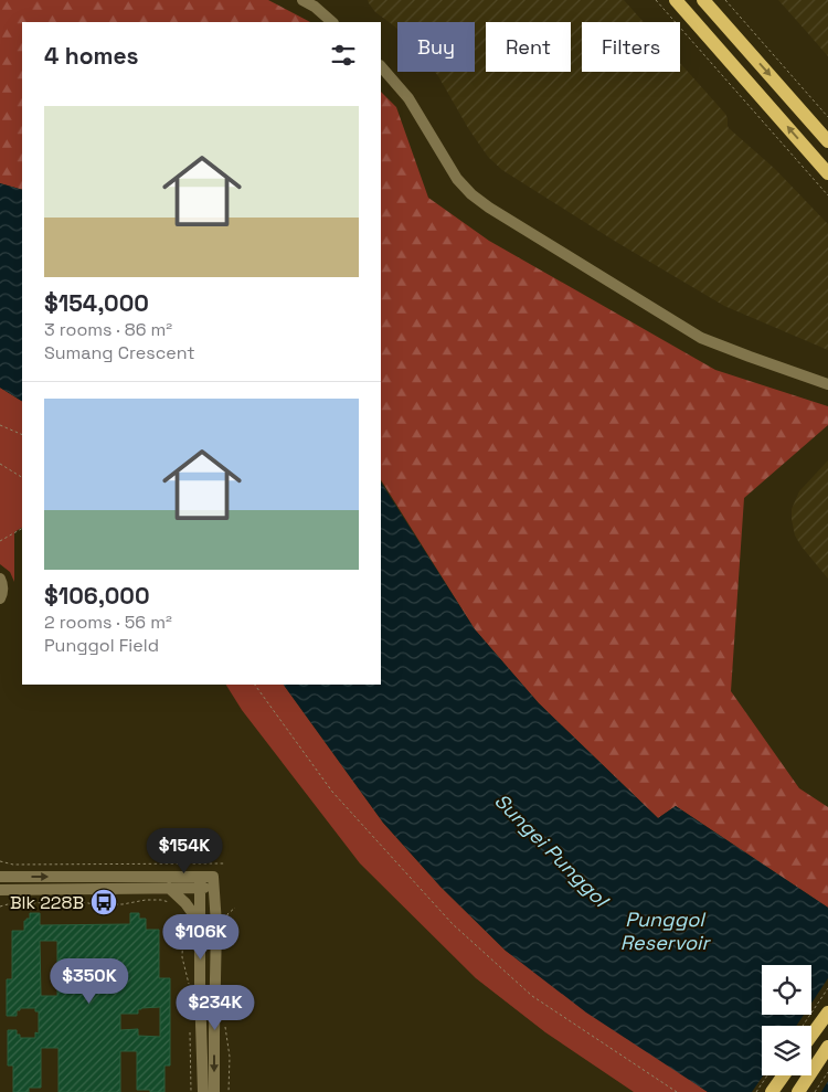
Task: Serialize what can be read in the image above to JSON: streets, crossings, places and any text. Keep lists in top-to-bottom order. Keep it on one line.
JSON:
{"water":["Sungei Punggol","Punggol Reservoir"],"places":{"bus stop":["Blk 228B"]},"page":{"chip":["Buy","Rent","Filters"],"heading":"4 homes","list":[{"name":"$154,000","note":"3 rooms · 86 m² · Sumang Crescent"},{"name":"$106,000","note":"2 rooms · 56 m² · Punggol Field"}],"price":["$154K","$106K","$350K","$234K"]}}
